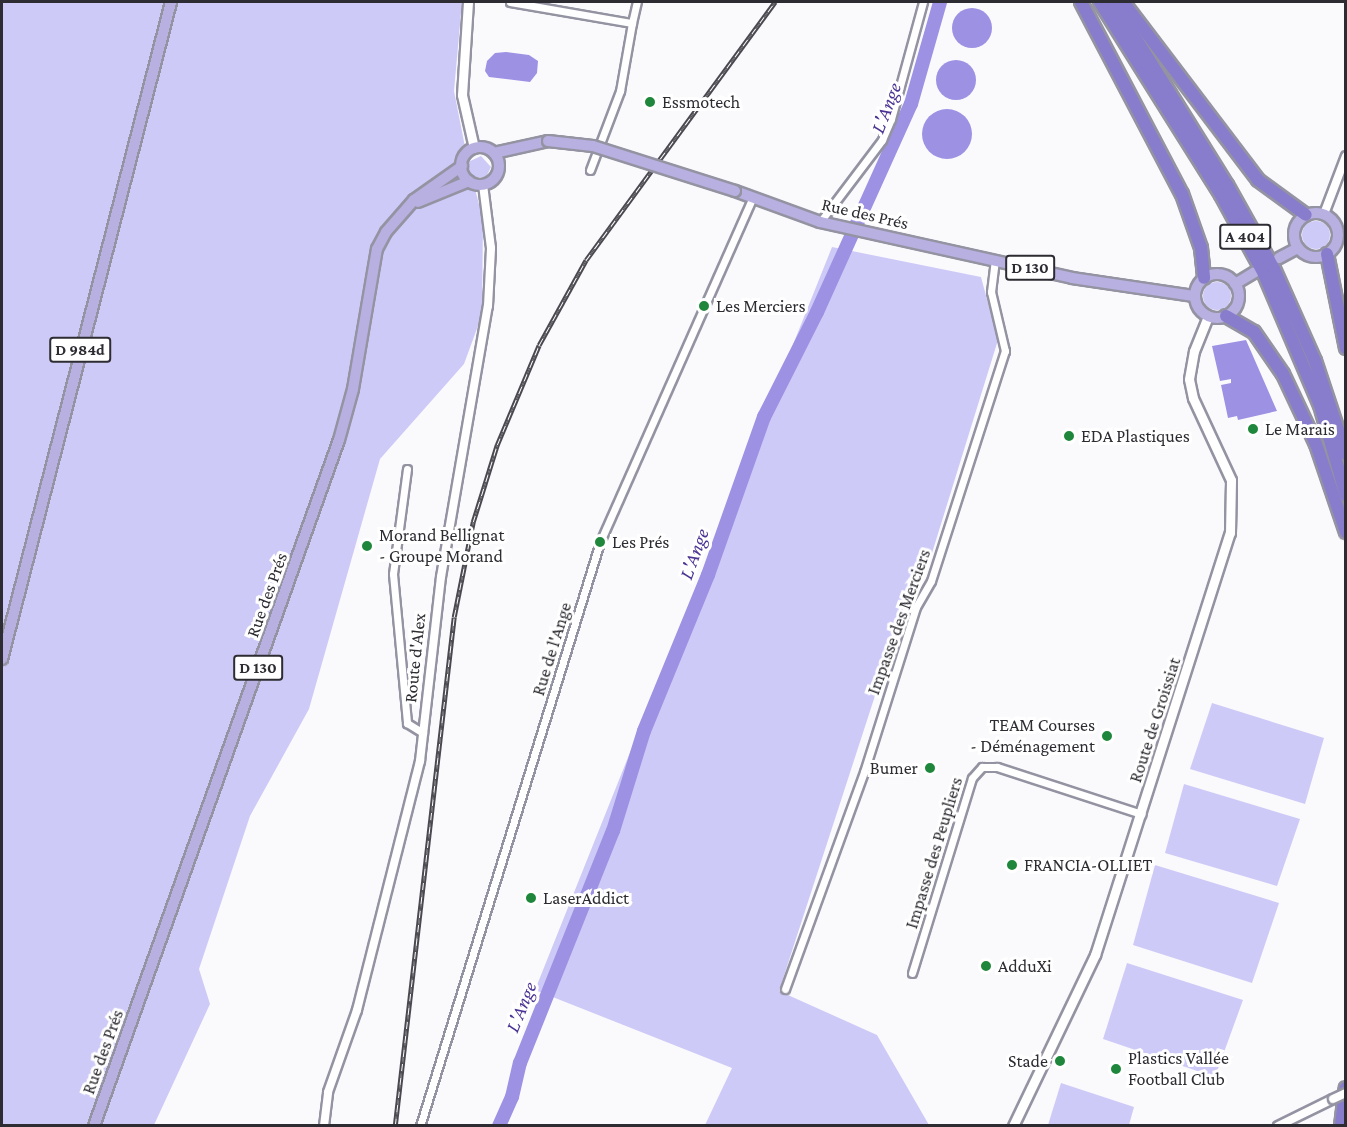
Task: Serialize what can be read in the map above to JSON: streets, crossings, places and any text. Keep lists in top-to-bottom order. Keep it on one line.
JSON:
{"streets":{"highway":["A 404"],"main road":["Rue des Prés","D 130","D 984d","Route de Groissiat"],"street":["Impasse des Merciers","Rue de l'Ange","Route d'Alex","Impasse des Peupliers"]},"crossings":[["Rue des Prés","D 130"],["Rue des Prés","Impasse des Merciers"],["Rue des Prés","Rue de l'Ange"],["Rue des Prés","Route d'Alex"],["Rue des Prés","Route de Groissiat"],["D 130","Route d'Alex"],["Route de Groissiat","Impasse des Peupliers"]],"water":["L'Ange"],"places":["Essmotech","Les Merciers","Le Marais","EDA Plastiques","Les Prés","Morand Bellignat - Groupe Morand","TEAM Courses - Déménagement","Bumer","FRANCIA-OLLIET","LaserAddict","AdduXi","Stade","Plastics Vallée Football Club"]}
